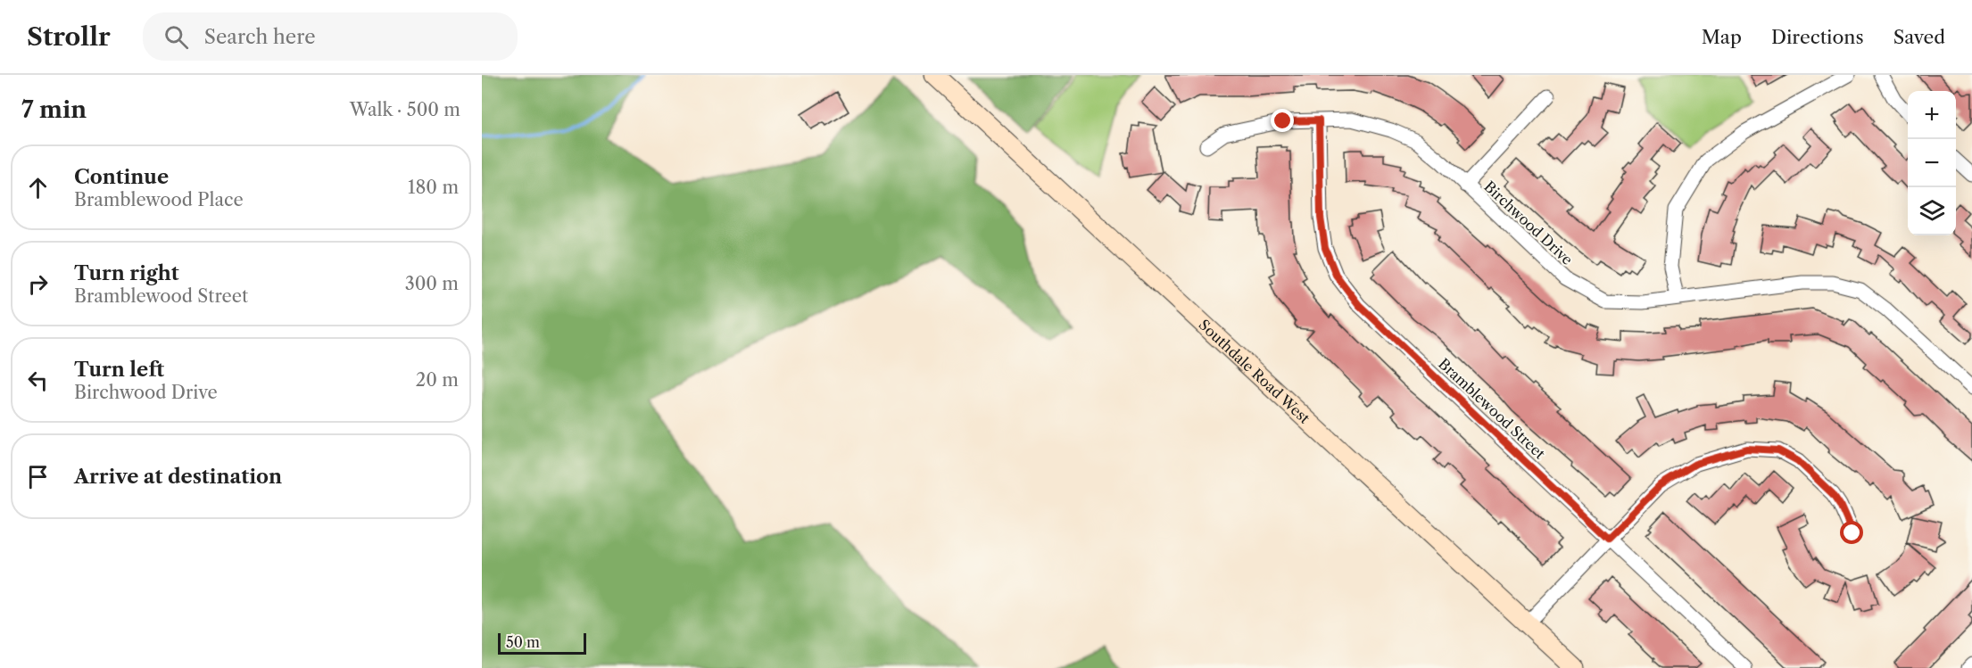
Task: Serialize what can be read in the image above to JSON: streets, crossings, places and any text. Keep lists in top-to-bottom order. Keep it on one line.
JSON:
{"streets":{"main road":["Southdale Road West"],"street":["Birchwood Drive","Bramblewood Street"]},"crossings":[["Birchwood Drive","Bramblewood Street"]],"scale_bar":"50 m","page":{"header":"Strollr","search":"Search here","nav":["Map","Directions","Saved"],"heading":["7 min","Walk · 500 m"],"map_buttons":["+","−"],"list":[["Continue","Bramblewood Place","180 m"],["Turn right","Bramblewood Street","300 m"],["Turn left","Birchwood Drive","20 m"],"Arrive at destination"],"scale":"50 m"}}
